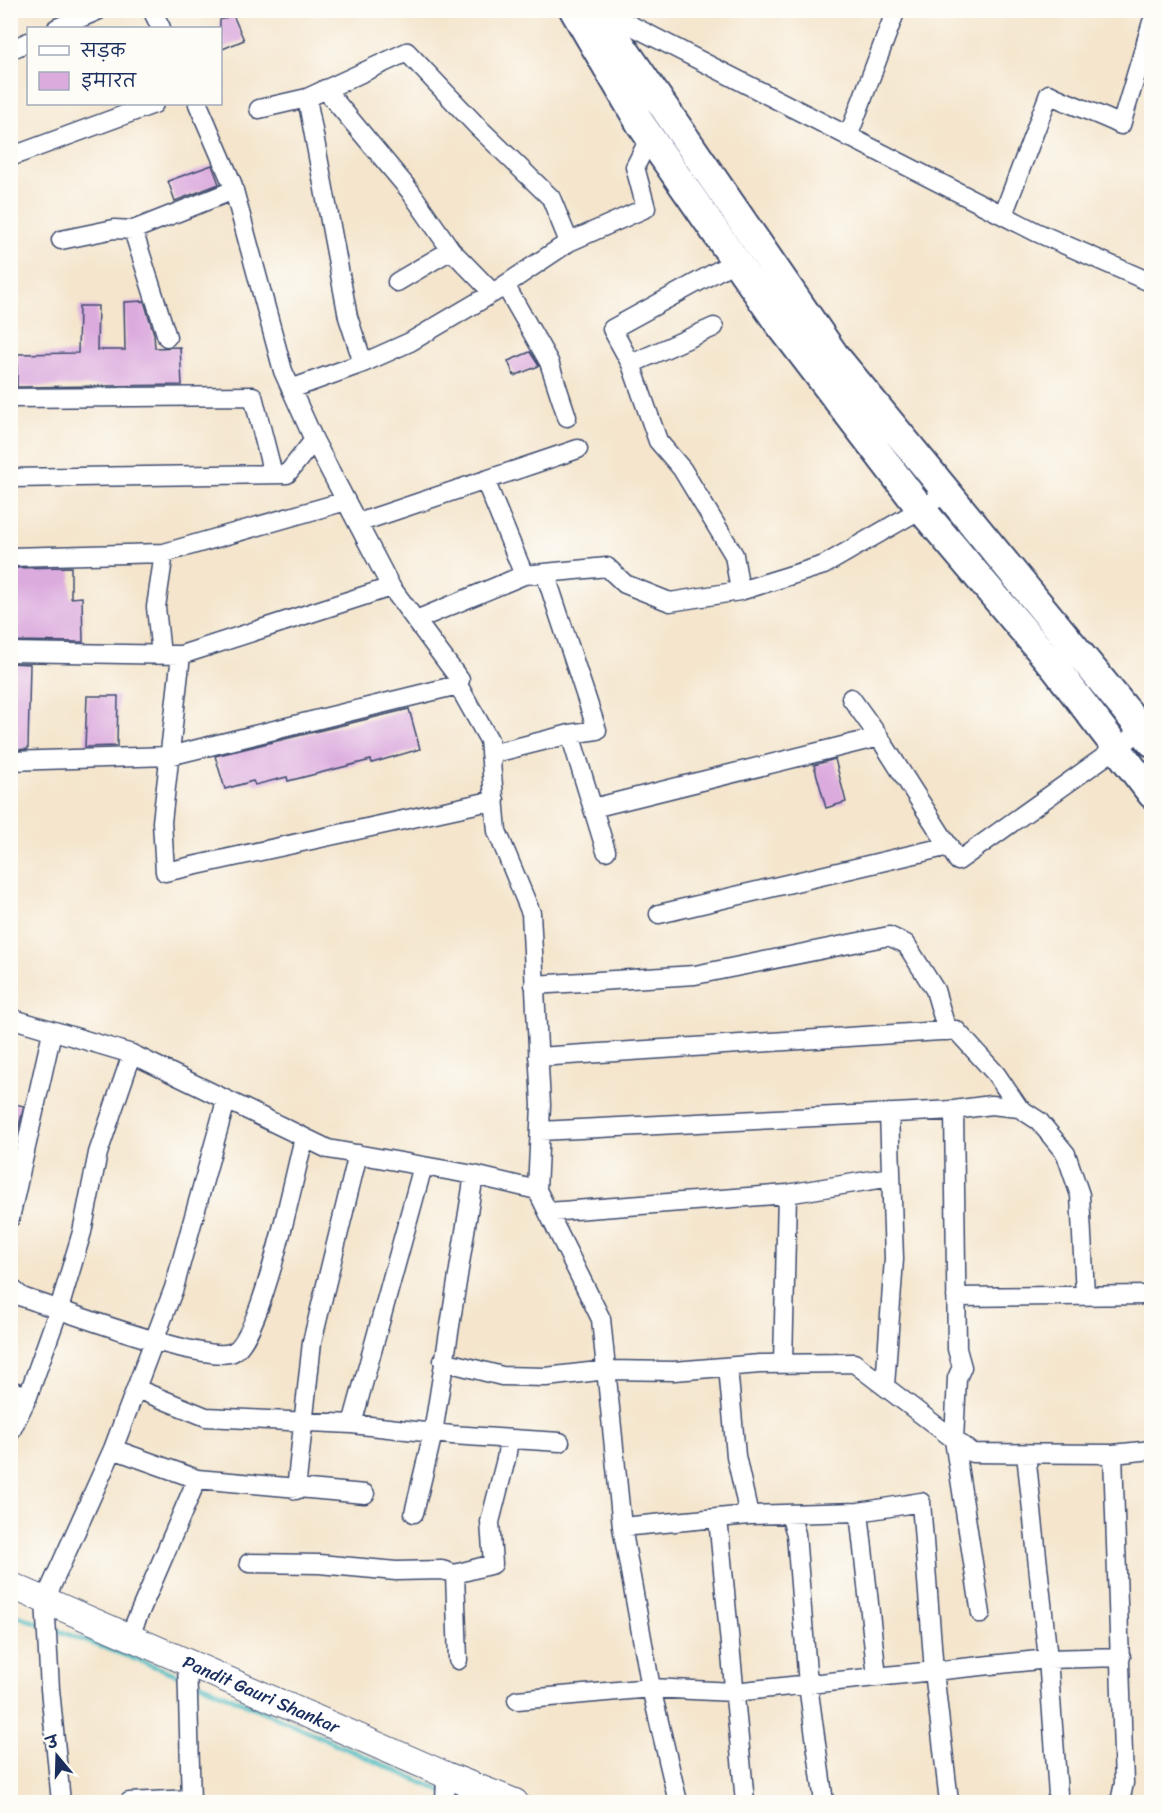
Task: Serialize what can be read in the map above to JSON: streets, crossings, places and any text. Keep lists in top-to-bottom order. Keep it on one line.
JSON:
{"streets":{"street":["Pandit Gauri Shankar"]},"legend":["सड़क","इमारत"],"north":"top"}
